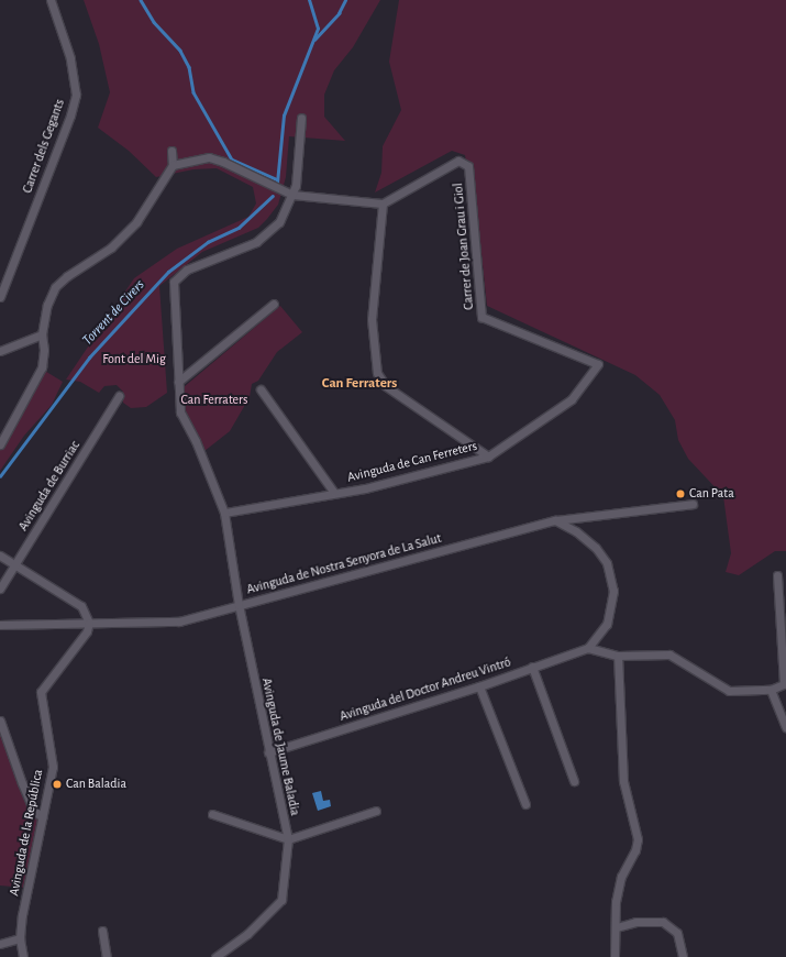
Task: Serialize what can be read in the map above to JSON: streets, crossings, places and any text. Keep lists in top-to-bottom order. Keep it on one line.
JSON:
{"streets":{"street":["Carrer dels Gegants","Carrer de Joan Grau i Giol","Avinguda de Can Ferreters","Avinguda de Burriac","Avinguda de Nostra Senyora de La Salut","Avinguda del Doctor Andreu Vintró","Avinguda de Jaume Baladia","Avinguda de la República"]},"crossings":[["Carrer de Joan Grau i Giol","Avinguda de Can Ferreters"],["Avinguda de Can Ferreters","Avinguda de Jaume Baladia"],["Avinguda de Nostra Senyora de La Salut","Avinguda de Jaume Baladia"],["Avinguda de Nostra Senyora de La Salut","Avinguda de la República"],["Avinguda del Doctor Andreu Vintró","Avinguda de Jaume Baladia"]],"districts":["Can Ferraters"],"water":["Torrent de Cirers"],"parks":["Font del Mig","Can Ferraters"],"places":["Can Pata","Can Baladia"]}
